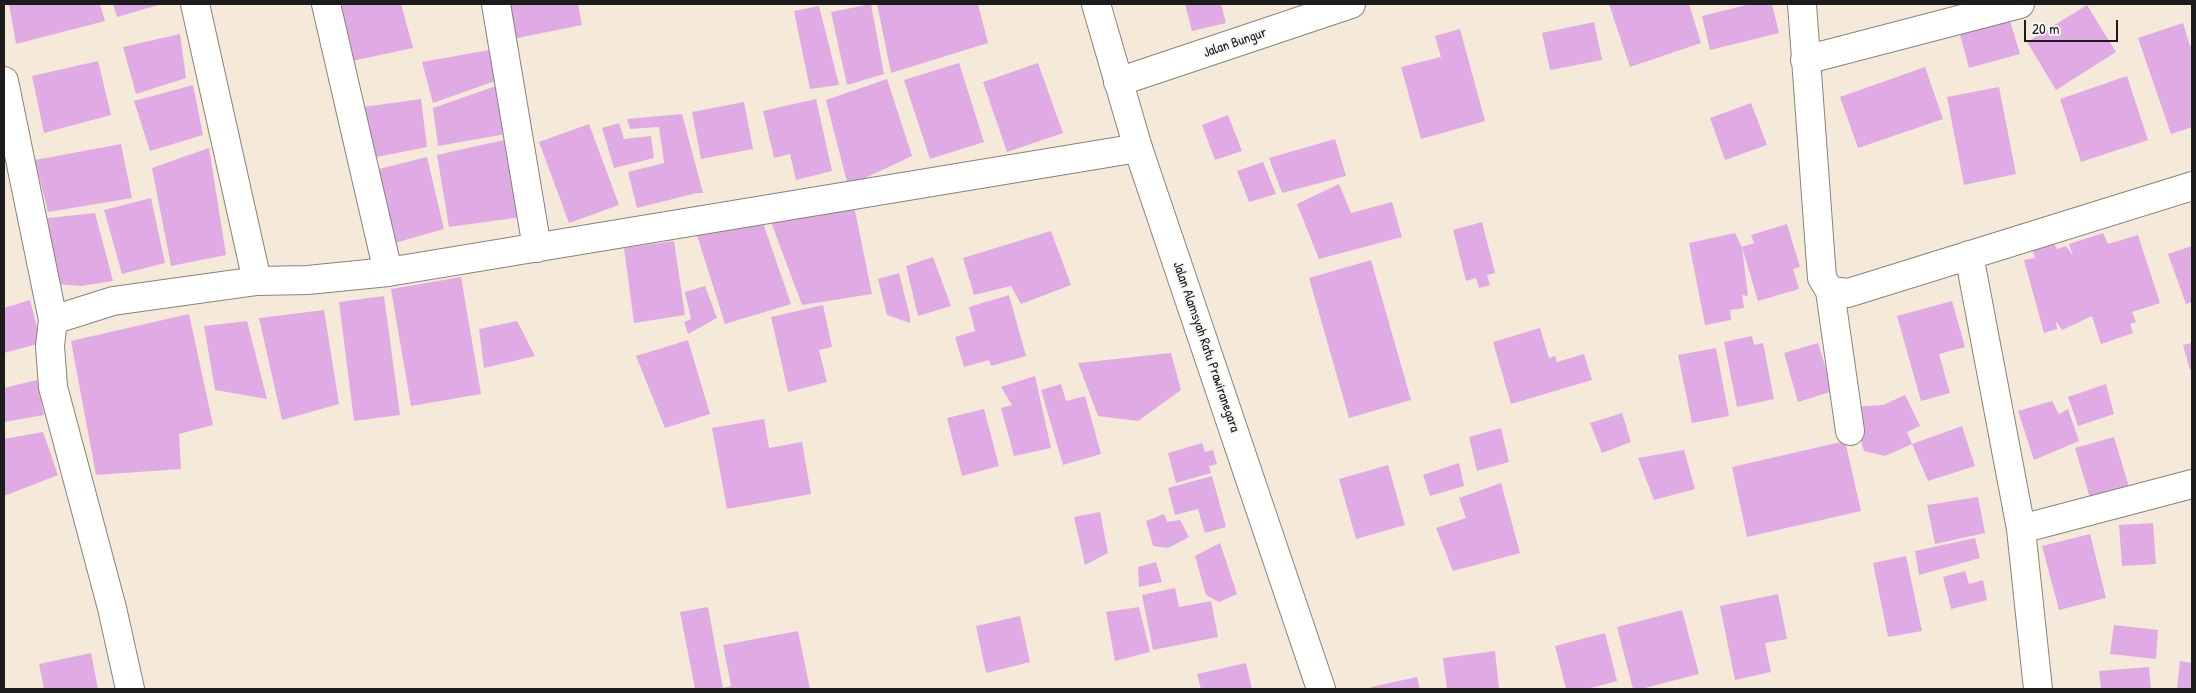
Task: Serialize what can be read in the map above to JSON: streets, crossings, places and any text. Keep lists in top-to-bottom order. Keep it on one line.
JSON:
{"streets":{"street":["Jalan Bungur","Jalan Alamsyah Ratu Prawiranegara"]},"crossings":[["Jalan Bungur","Jalan Alamsyah Ratu Prawiranegara"]],"scale_bar":"20 m"}
